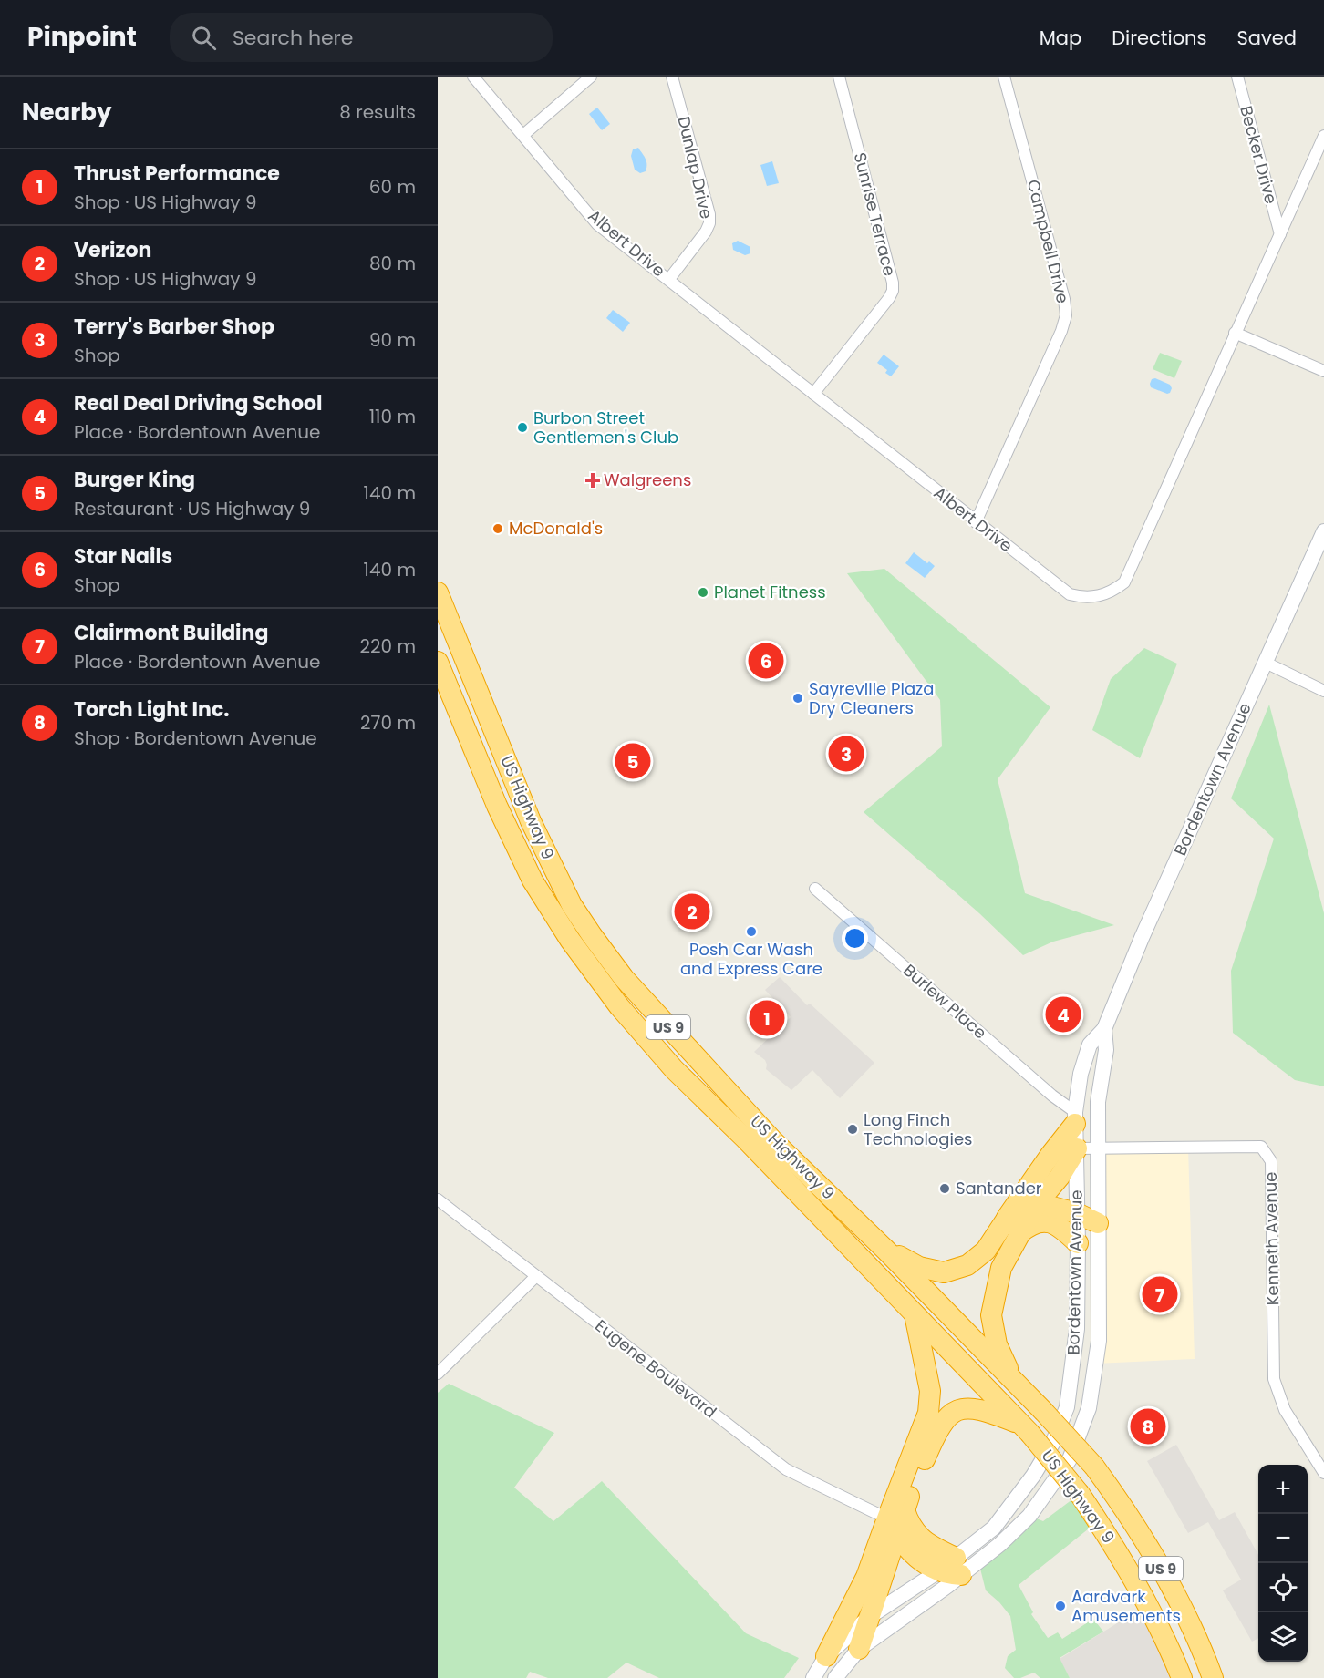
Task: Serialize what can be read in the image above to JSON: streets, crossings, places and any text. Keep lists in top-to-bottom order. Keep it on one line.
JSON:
{"streets":{"highway":["US Highway 9","US 9"],"street":["Becker Drive","Dunlap Drive","Sunrise Terrace","Campbell Drive","Albert Drive","Bordentown Avenue","Burlew Place","Kenneth Avenue","Eugene Boulevard"]},"crossings":[["Becker Drive","Albert Drive"],["Dunlap Drive","Albert Drive"],["Sunrise Terrace","Albert Drive"],["Campbell Drive","Albert Drive"],["Bordentown Avenue","Burlew Place"],["Bordentown Avenue","Kenneth Avenue"]],"places":{"other":["Burbon Street Gentlemen's Club","McDonald's","Planet Fitness","Sayreville Plaza Dry Cleaners","Posh Car Wash and Express Care","Long Finch Technologies","Santander","Aardvark Amusements"],"health":["Walgreens"]},"page":{"header":"Pinpoint","search":"Search here","nav":["Map","Directions","Saved"],"heading":["Nearby","8 results"],"list":[{"mark":"1","name":"Thrust Performance","note":"Shop · US Highway 9","value":"60 m"},{"mark":"2","name":"Verizon","note":"Shop · US Highway 9","value":"80 m"},{"mark":"3","name":"Terry's Barber Shop","note":"Shop","value":"90 m"},{"mark":"4","name":"Real Deal Driving School","note":"Place · Bordentown Avenue","value":"110 m"},{"mark":"5","name":"Burger King","note":"Restaurant · US Highway 9","value":"140 m"},{"mark":"6","name":"Star Nails","note":"Shop","value":"140 m"},{"mark":"7","name":"Clairmont Building","note":"Place · Bordentown Avenue","value":"220 m"},{"mark":"8","name":"Torch Light Inc.","note":"Shop · Bordentown Avenue","value":"270 m"}],"pins":["6","3","5","2","4","1","7","8"],"map_buttons":["+","−"]}}
